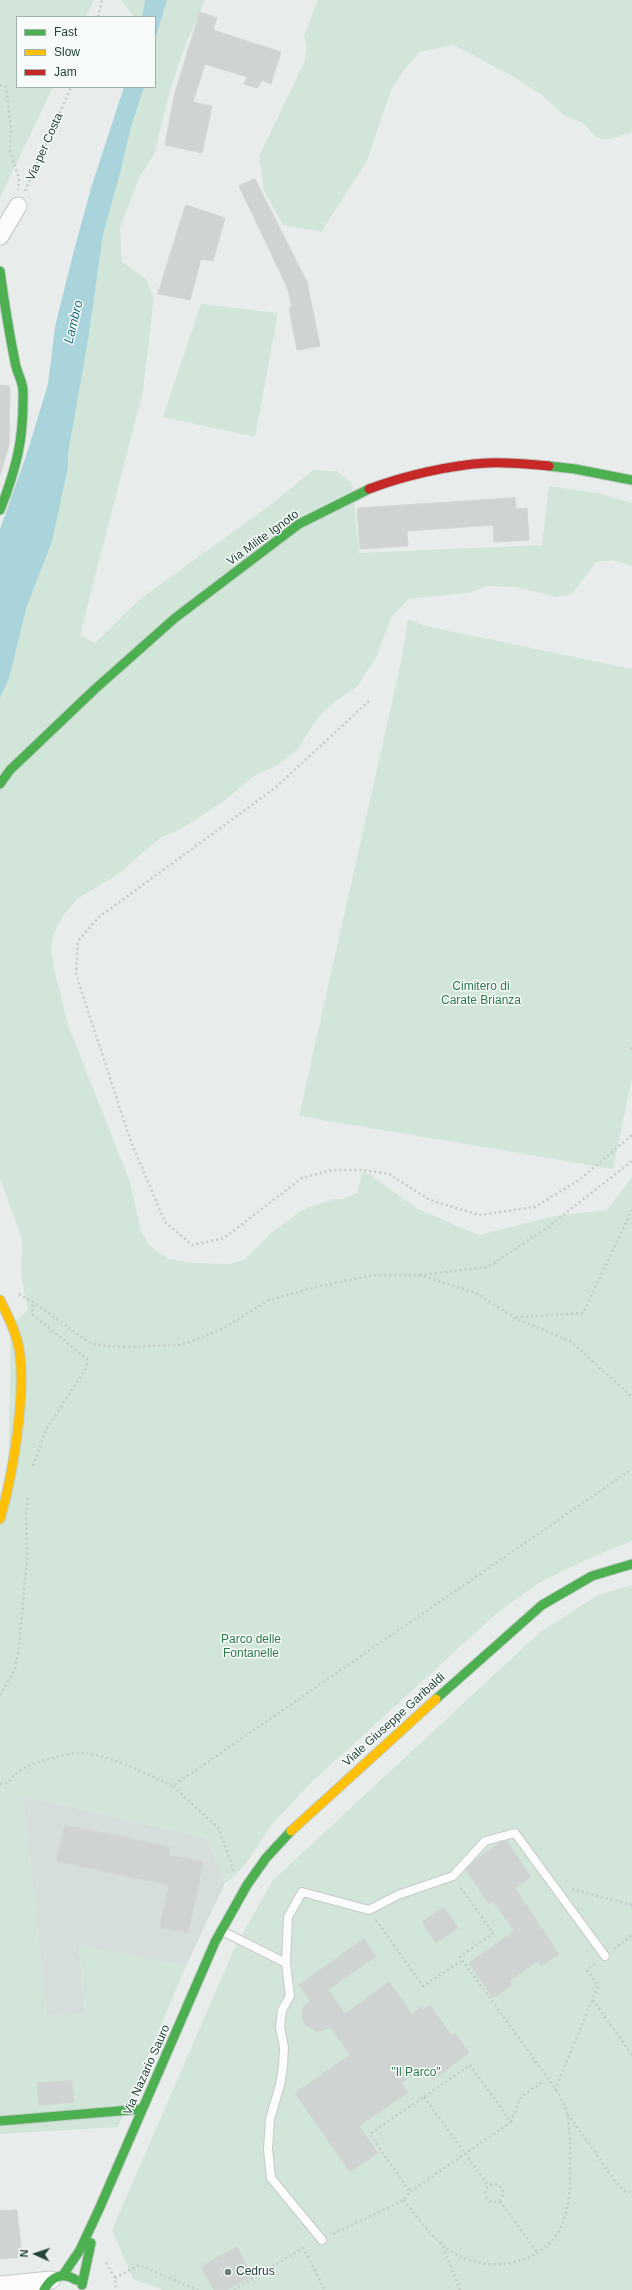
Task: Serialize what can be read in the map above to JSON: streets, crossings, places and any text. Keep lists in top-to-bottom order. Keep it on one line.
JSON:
{"streets":{"street":["Via Milite Ignoto","Viale Giuseppe Garibaldi","Via Nazario Sauro"],"path":["Via per Costa"]},"crossings":[["Viale Giuseppe Garibaldi","Via Nazario Sauro"]],"water":["Lambro"],"parks":["Cimitero di Carate Brianza","Parco delle Fontanelle","\"Il Parco\""],"places":["Cedrus"],"legend":["Fast","Slow","Jam"],"north":"left"}
